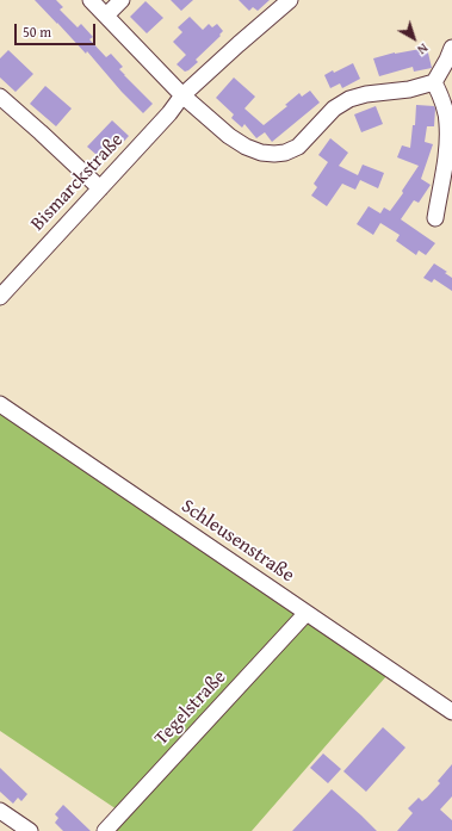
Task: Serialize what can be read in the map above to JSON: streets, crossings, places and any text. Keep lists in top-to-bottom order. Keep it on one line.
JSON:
{"streets":{"street":["Bismarckstraße","Schleusenstraße","Tegelstraße"]},"crossings":[["Schleusenstraße","Tegelstraße"]],"scale_bar":"50 m","north":"bottom right"}
